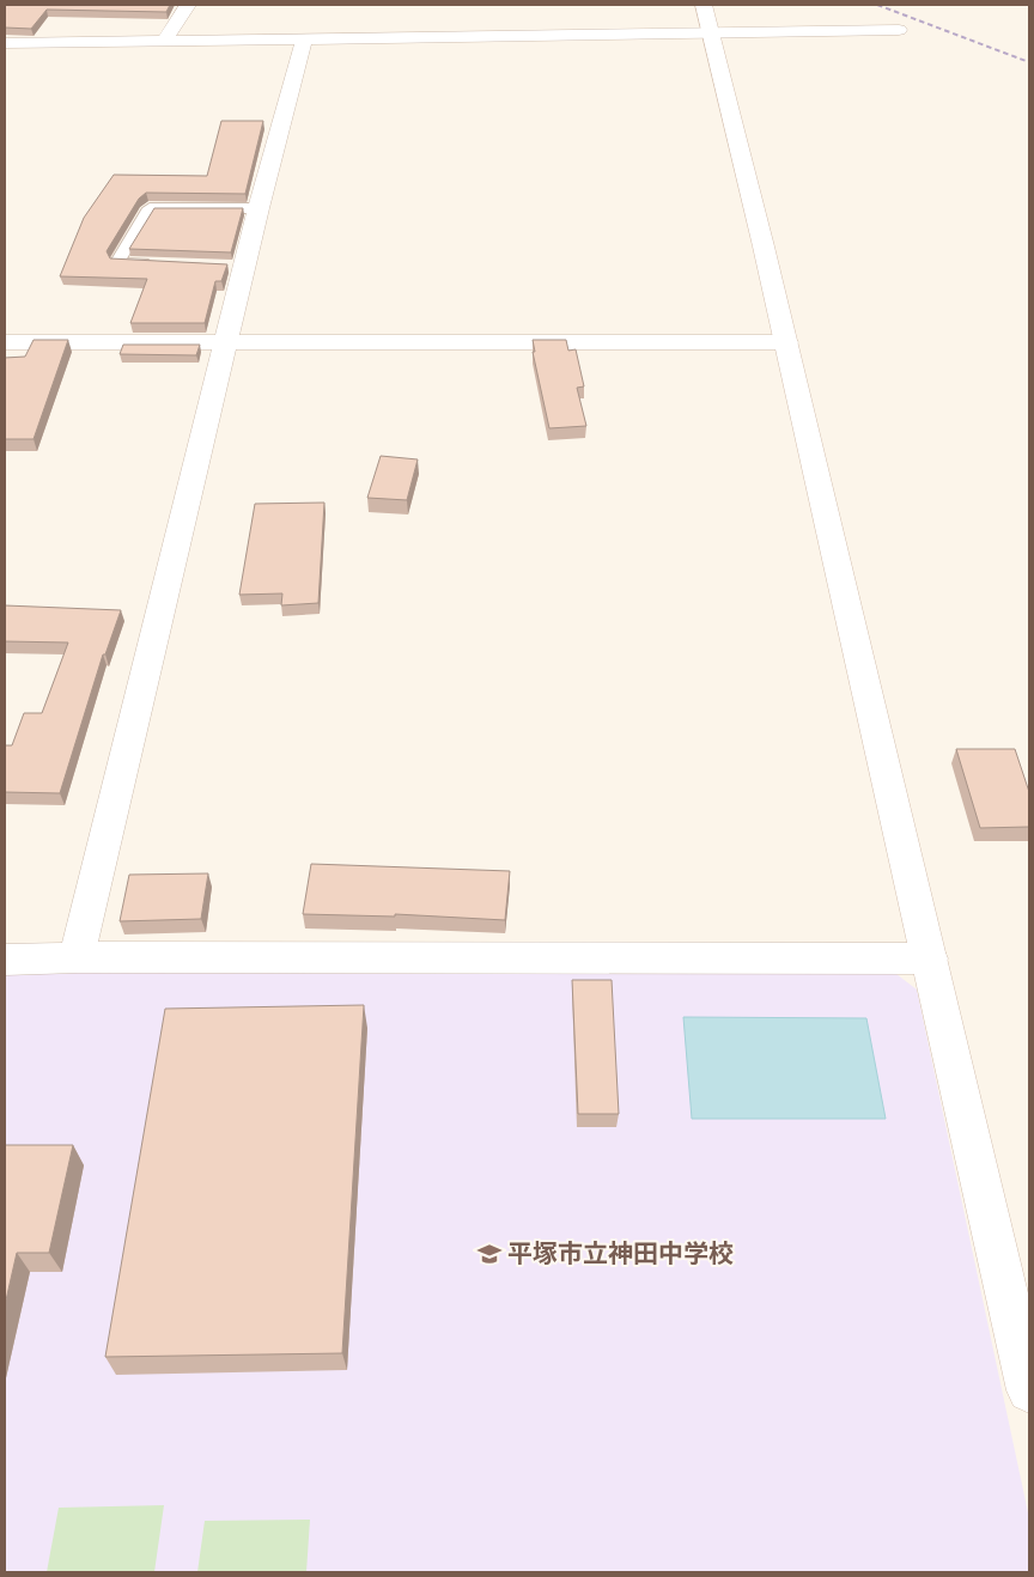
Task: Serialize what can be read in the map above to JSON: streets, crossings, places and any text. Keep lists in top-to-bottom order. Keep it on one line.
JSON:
{"places":{"school or university":["平塚市立神田中学校"]}}
